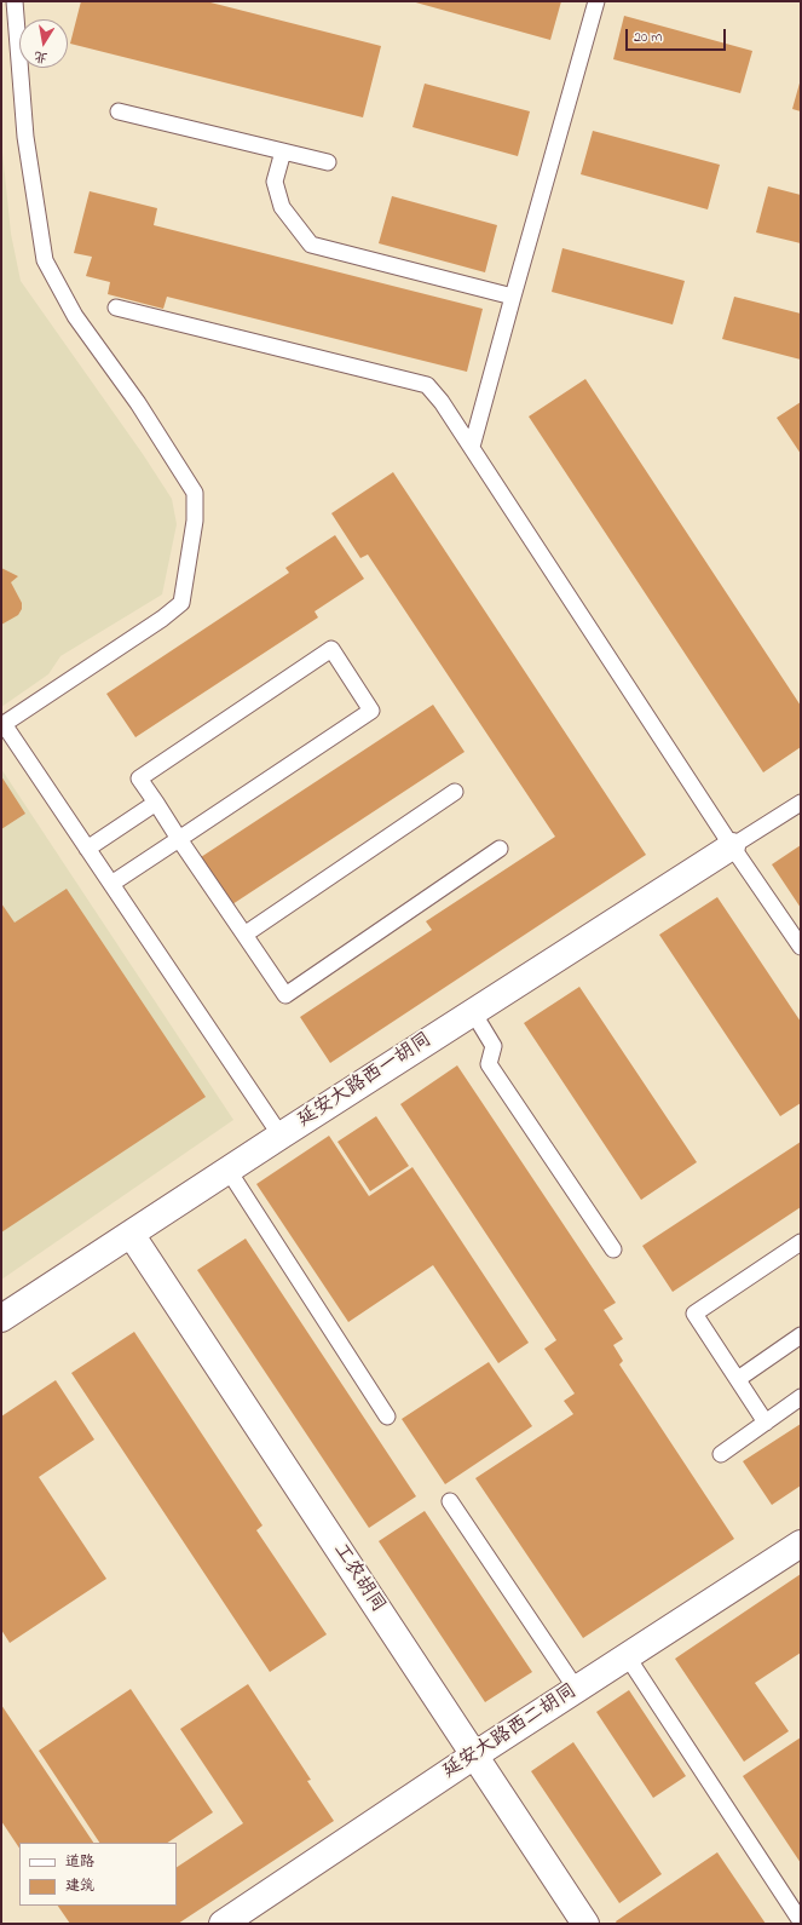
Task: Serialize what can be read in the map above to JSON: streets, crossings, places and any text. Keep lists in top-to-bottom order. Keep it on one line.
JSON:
{"streets":{"street":["延安大路西一胡同","工农胡同","延安大路西二胡同"]},"crossings":[["延安大路西一胡同","工农胡同"],["工农胡同","延安大路西二胡同"]],"legend":["道路","建筑"],"scale_bar":"20 m","north":"bottom"}
